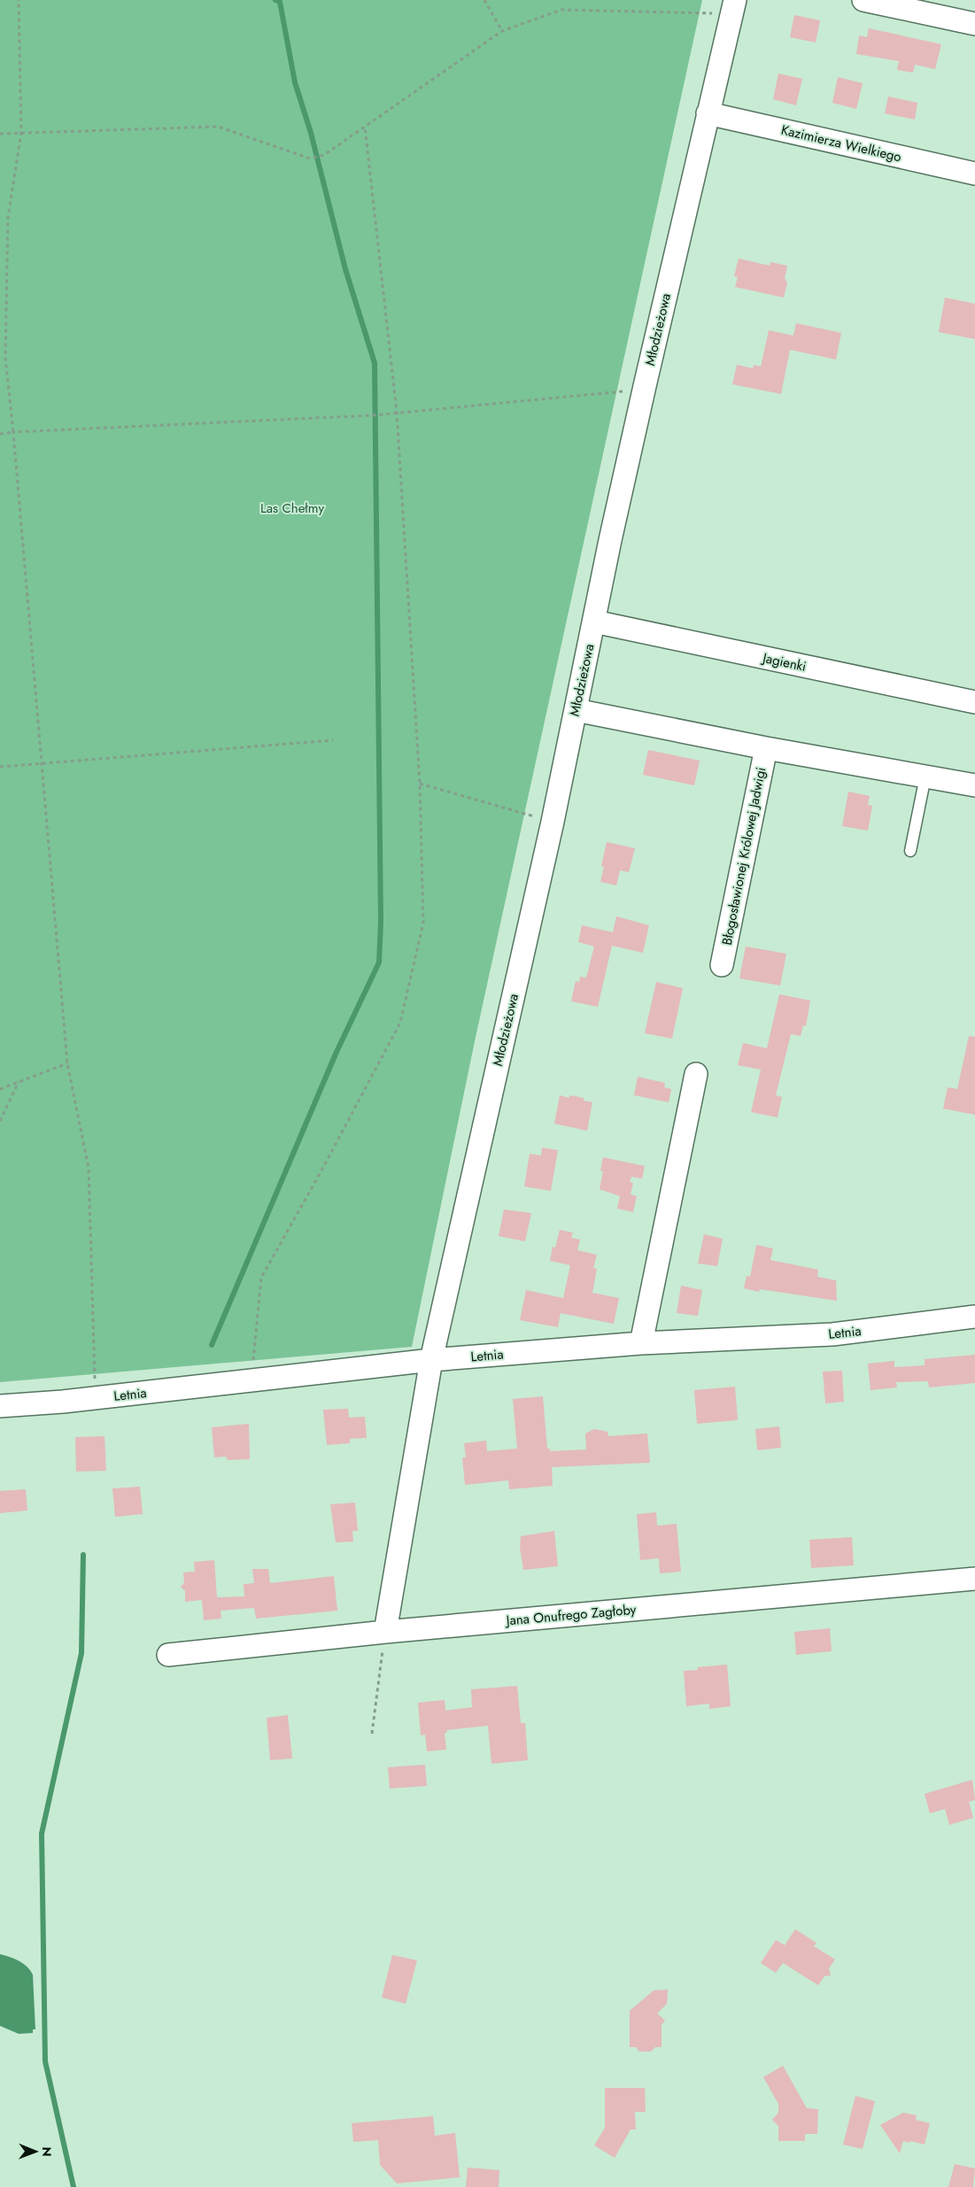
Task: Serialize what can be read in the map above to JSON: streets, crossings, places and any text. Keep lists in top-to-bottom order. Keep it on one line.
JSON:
{"streets":{"street":["Kazimierza Wielkiego","Młodzieżowa","Jagienki","Błogosławionej Królowej Jadwigi","Letnia","Jana Onufrego Zagłoby"]},"crossings":[["Kazimierza Wielkiego","Młodzieżowa"],["Młodzieżowa","Jagienki"],["Młodzieżowa","Błogosławionej Królowej Jadwigi"],["Młodzieżowa","Letnia"],["Młodzieżowa","Jana Onufrego Zagłoby"]],"parks":["Las Chełmy"],"north":"right"}
